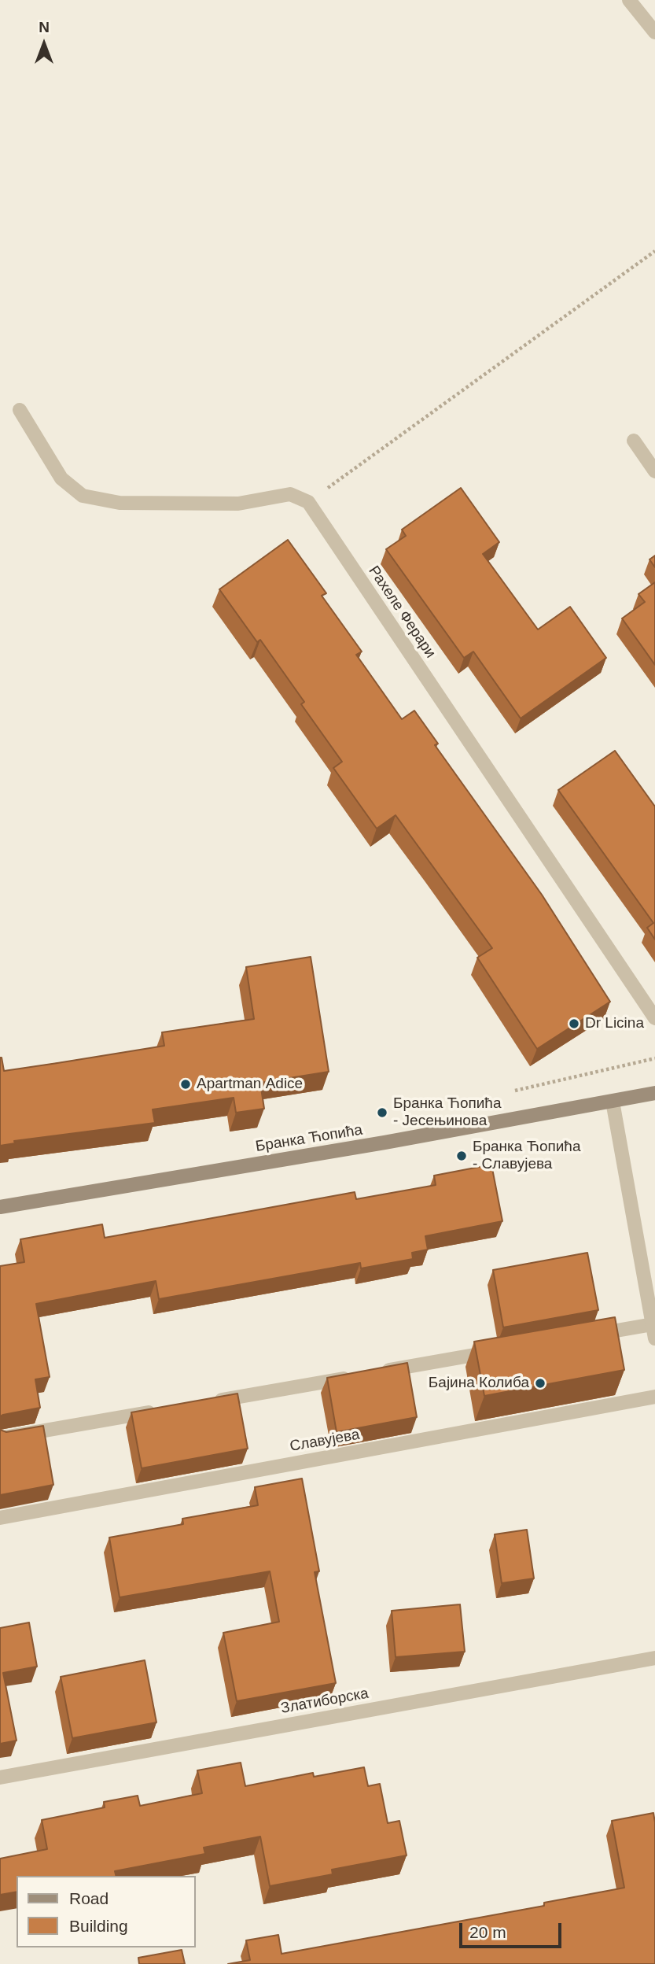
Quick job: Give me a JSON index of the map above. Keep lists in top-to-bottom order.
{
  "streets": {
    "street": [
      "Рахеле Ферари",
      "Бранка Ћопића",
      "Славујева",
      "Златиборска"
    ]
  },
  "places": [
    "Dr Licina",
    "Apartman Adice",
    "Бранка Ћопића - Јесењинова",
    "Бранка Ћопића - Славујева",
    "Бајина Колиба"
  ],
  "legend": ["Road", "Building"],
  "scale_bar": "20 m",
  "north": "top"
}
